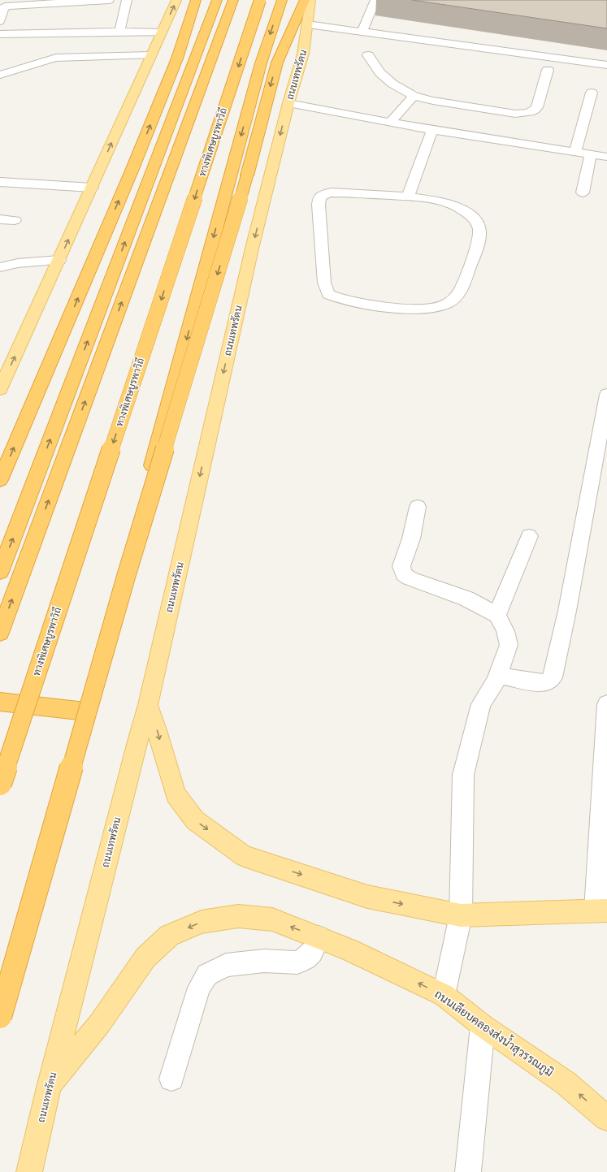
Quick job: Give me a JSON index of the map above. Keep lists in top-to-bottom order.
{
  "streets": {
    "highway": ["ทางพิเศษบูรพาวิถี"],
    "main road": ["ถนนเทพรัตน", "ถนนเลียบคลองส่งน้ำสุวรรณภูมิ"]
  },
  "crossings": [
    ["ถนนเทพรัตน", "ถนนเลียบคลองส่งน้ำสุวรรณภูมิ"]
  ],
  "one_way": ["ถนนเทพรัตน", "ถนนเลียบคลองส่งน้ำสุวรรณภูมิ"]
}
